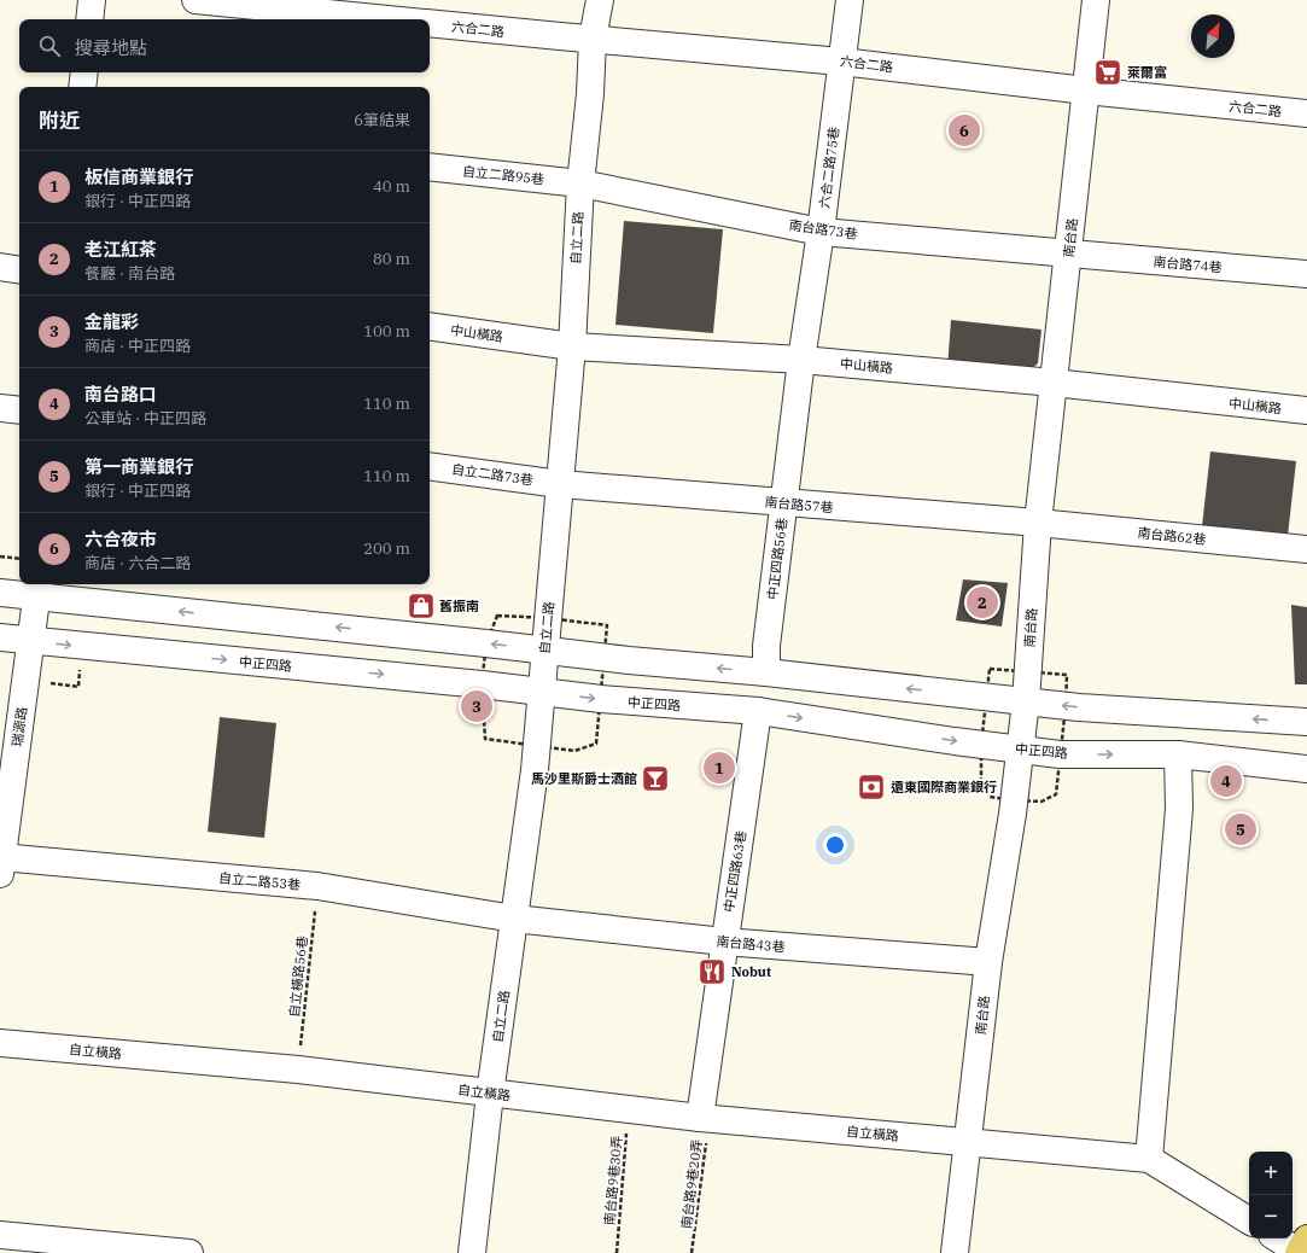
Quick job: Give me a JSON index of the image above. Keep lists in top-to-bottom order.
{
  "streets": {
    "street": [
      "六合二路",
      "六合二路75巷",
      "自立二路95巷",
      "南台路73巷",
      "自立二路",
      "南台路",
      "南台路74巷",
      "中山橫路",
      "自立二路73巷",
      "南台路57巷",
      "南台路62巷",
      "中正四路56巷",
      "中正四路",
      "瑞源路",
      "中正四路63巷",
      "自立二路53巷",
      "南台路43巷",
      "自立橫路"
    ],
    "path": ["自立橫路56巷", "南台路9巷30弄", "南台路9巷20弄"]
  },
  "crossings": [
    ["六合二路", "六合二路75巷"],
    ["六合二路", "自立二路"],
    ["六合二路", "南台路"],
    ["六合二路75巷", "南台路73巷"],
    ["六合二路75巷", "中山橫路"],
    ["六合二路75巷", "中正四路56巷"],
    ["自立二路95巷", "南台路73巷"],
    ["自立二路95巷", "自立二路"],
    ["南台路73巷", "自立二路"],
    ["南台路73巷", "南台路"],
    ["南台路73巷", "南台路74巷"],
    ["自立二路", "中山橫路"],
    ["自立二路", "自立二路73巷"],
    ["自立二路", "南台路57巷"],
    ["自立二路", "中正四路"],
    ["自立二路", "自立二路53巷"],
    ["自立二路", "南台路43巷"],
    ["自立二路", "自立橫路"],
    ["南台路", "南台路74巷"],
    ["南台路", "中山橫路"],
    ["南台路", "南台路57巷"],
    ["南台路", "南台路62巷"],
    ["南台路", "中正四路"],
    ["南台路", "南台路43巷"],
    ["南台路", "自立橫路"],
    ["中山橫路", "中正四路56巷"],
    ["自立二路73巷", "南台路57巷"],
    ["南台路57巷", "南台路62巷"],
    ["南台路57巷", "中正四路56巷"],
    ["中正四路", "瑞源路"],
    ["中正四路", "中正四路63巷"],
    ["瑞源路", "自立二路53巷"],
    ["中正四路63巷", "南台路43巷"],
    ["中正四路63巷", "自立橫路"],
    ["中正四路63巷", "南台路9巷20弄"],
    ["自立二路53巷", "南台路43巷"],
    ["自立二路53巷", "自立橫路56巷"],
    ["自立橫路56巷", "自立橫路"],
    ["自立橫路", "南台路9巷30弄"],
    ["自立橫路", "南台路9巷20弄"]
  ],
  "places": {
    "supermarket": ["萊爾富"],
    "shop": ["舊振南"],
    "bar": ["馬沙里斯爵士酒館"],
    "bank": ["遠東國際商業銀行"],
    "restaurant": ["Nobut"]
  },
  "north": "top right",
  "page": {
    "search": "搜尋地點",
    "heading": ["附近", "6筆結果"],
    "pins": [
      "6",
      "2",
      "3",
      "1",
      "4",
      "5"
    ],
    "list": [
      {
        "mark": "1",
        "name": "板信商業銀行",
        "note": "銀行 · 中正四路",
        "value": "40 m"
      },
      {
        "mark": "2",
        "name": "老江紅茶",
        "note": "餐廳 · 南台路",
        "value": "80 m"
      },
      {
        "mark": "3",
        "name": "金龍彩",
        "note": "商店 · 中正四路",
        "value": "100 m"
      },
      {
        "mark": "4",
        "name": "南台路口",
        "note": "公車站 · 中正四路",
        "value": "110 m"
      },
      {
        "mark": "5",
        "name": "第一商業銀行",
        "note": "銀行 · 中正四路",
        "value": "110 m"
      },
      {
        "mark": "6",
        "name": "六合夜市",
        "note": "商店 · 六合二路",
        "value": "200 m"
      }
    ],
    "map_buttons": ["+", "−"]
  }
}
